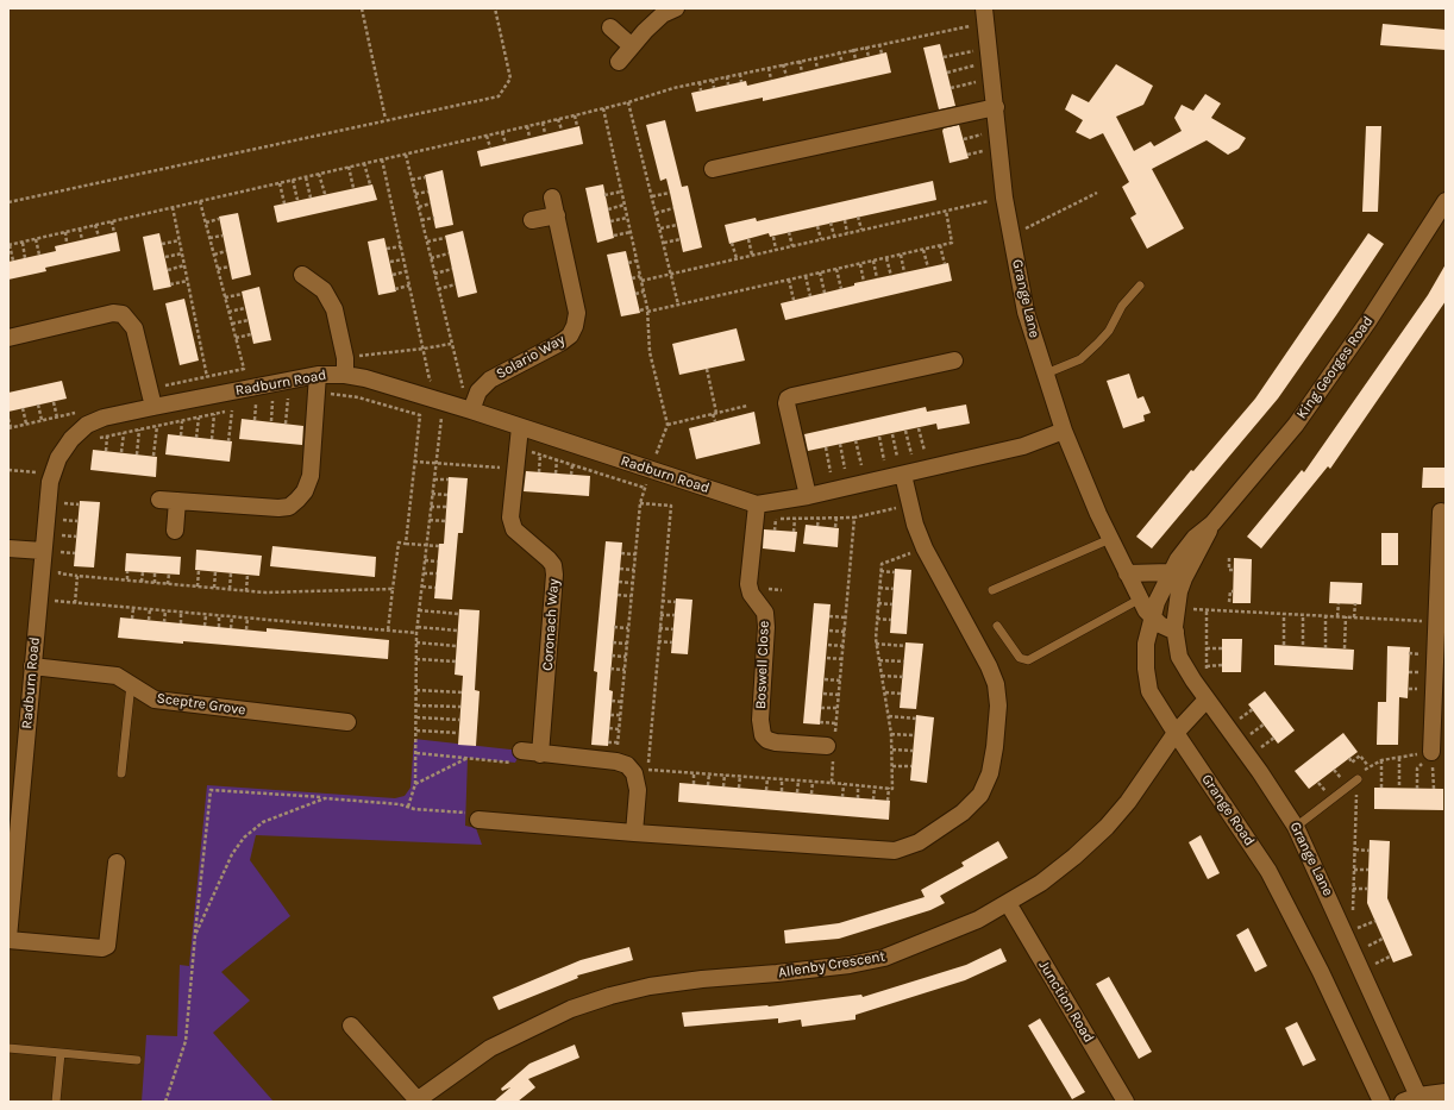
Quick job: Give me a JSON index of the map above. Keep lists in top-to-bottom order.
{
  "streets": {
    "street": [
      "Grange Lane",
      "Solario Way",
      "King Georges Road",
      "Radburn Road",
      "Coronach Way",
      "Boswell Close",
      "Sceptre Grove",
      "Grange Road",
      "Allenby Crescent",
      "Junction Road"
    ]
  },
  "crossings": [
    ["Grange Lane", "King Georges Road"],
    ["Grange Lane", "Radburn Road"],
    ["Grange Lane", "Grange Road"],
    ["Grange Lane", "Allenby Crescent"],
    ["Solario Way", "Radburn Road"],
    ["Radburn Road", "Coronach Way"],
    ["Radburn Road", "Boswell Close"],
    ["Radburn Road", "Sceptre Grove"],
    ["Grange Road", "Allenby Crescent"],
    ["Allenby Crescent", "Junction Road"]
  ]
}
